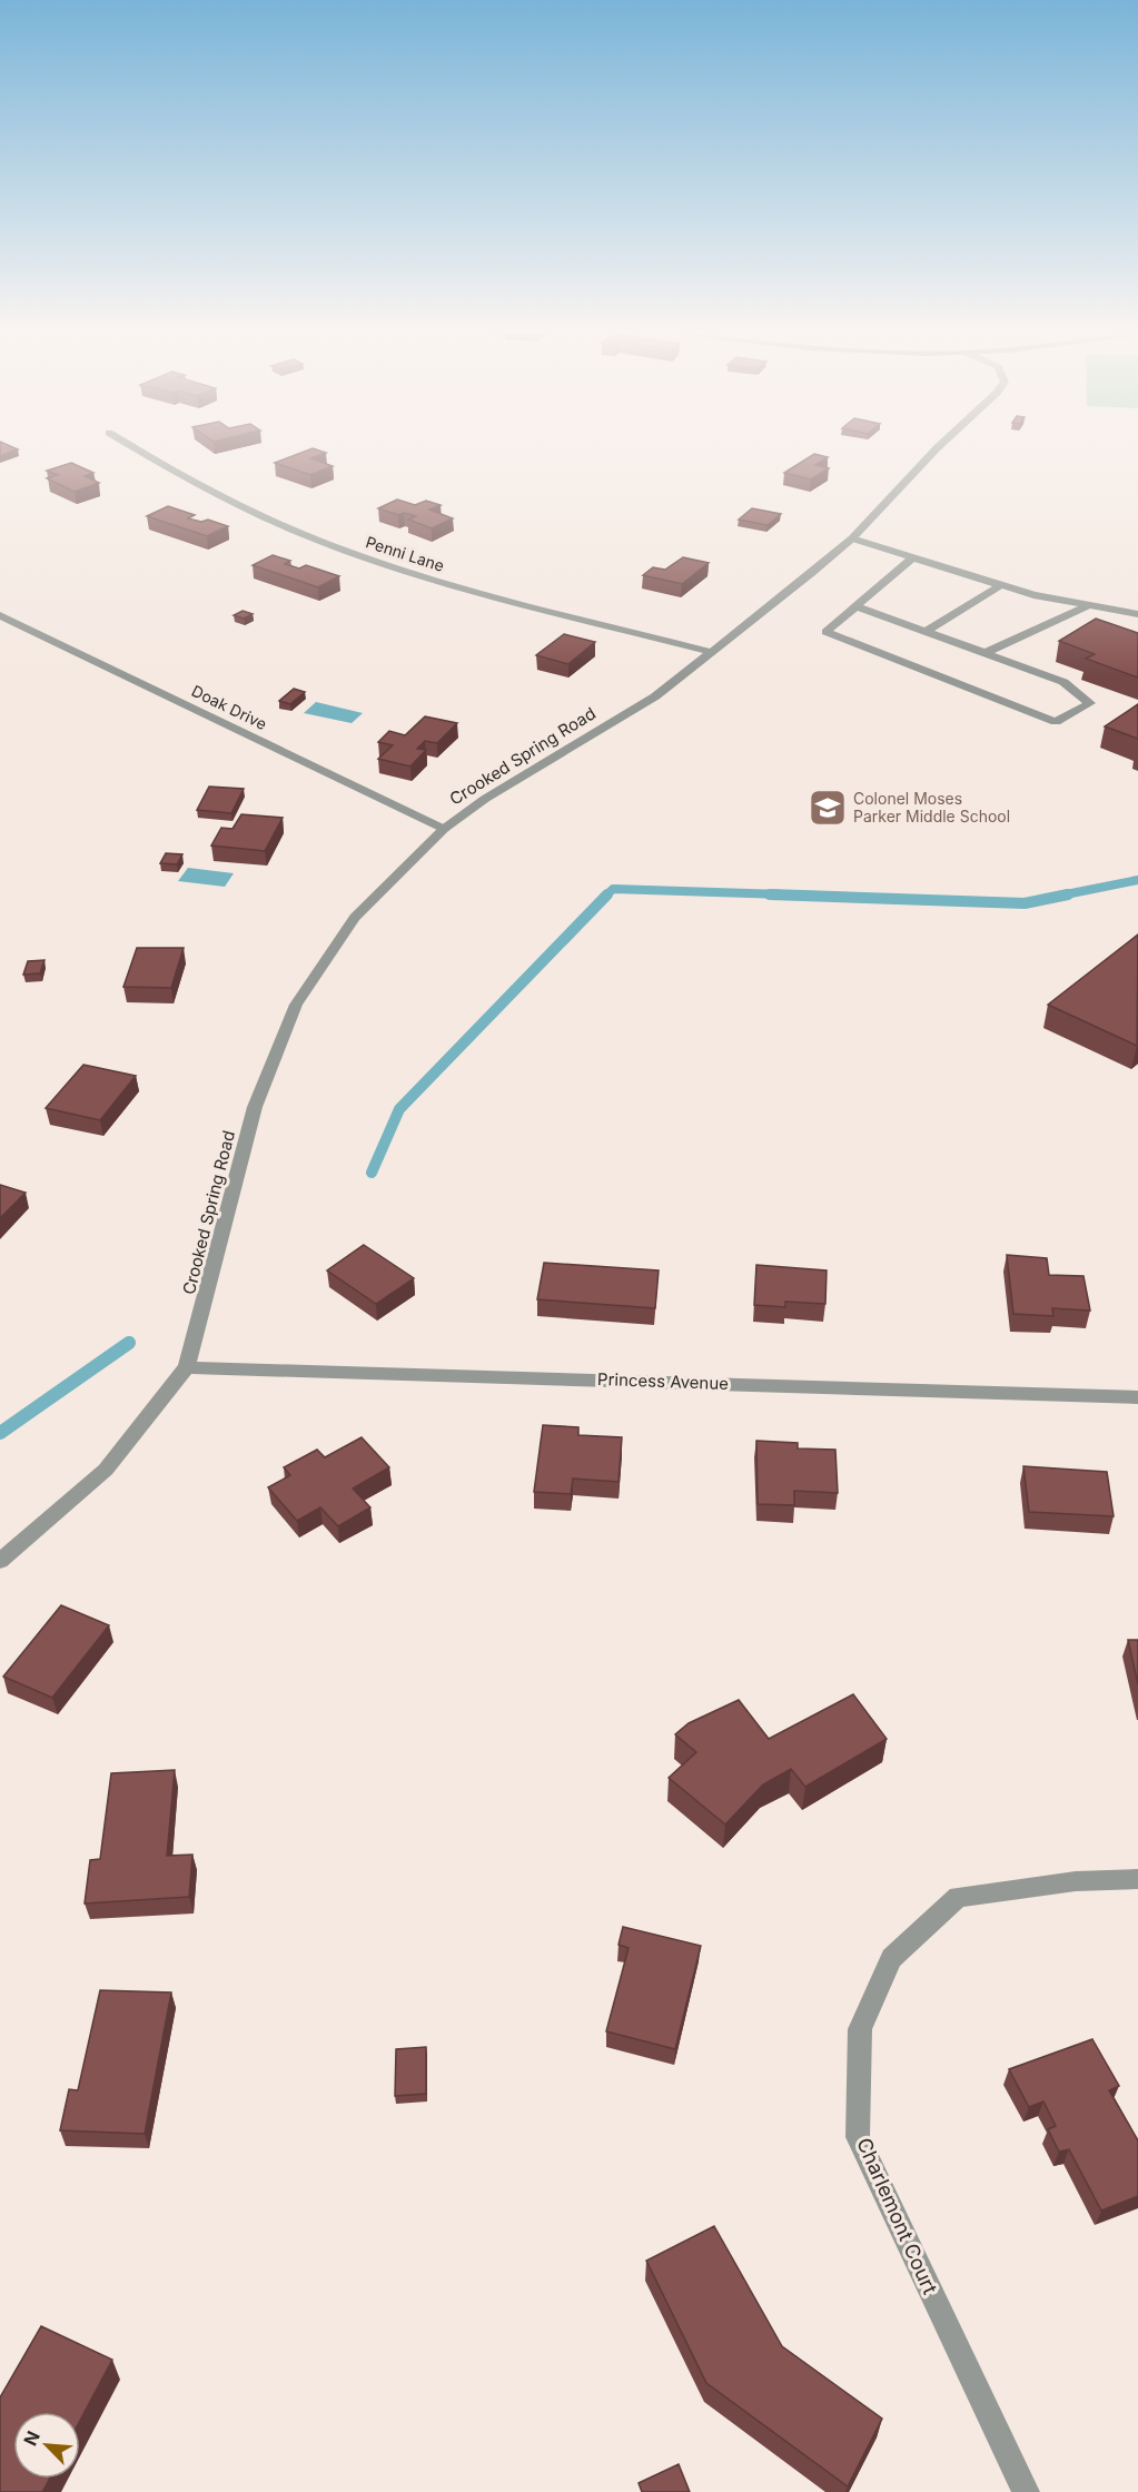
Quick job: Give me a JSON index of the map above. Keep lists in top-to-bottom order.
{
  "streets": {
    "street": [
      "Penni Lane",
      "Doak Drive",
      "Crooked Spring Road",
      "Princess Avenue",
      "Charlemont Court"
    ]
  },
  "crossings": [
    ["Penni Lane", "Crooked Spring Road"],
    ["Doak Drive", "Crooked Spring Road"],
    ["Crooked Spring Road", "Princess Avenue"]
  ],
  "places": {
    "school or university": ["Colonel Moses Parker Middle School"]
  },
  "north": "top left"
}
